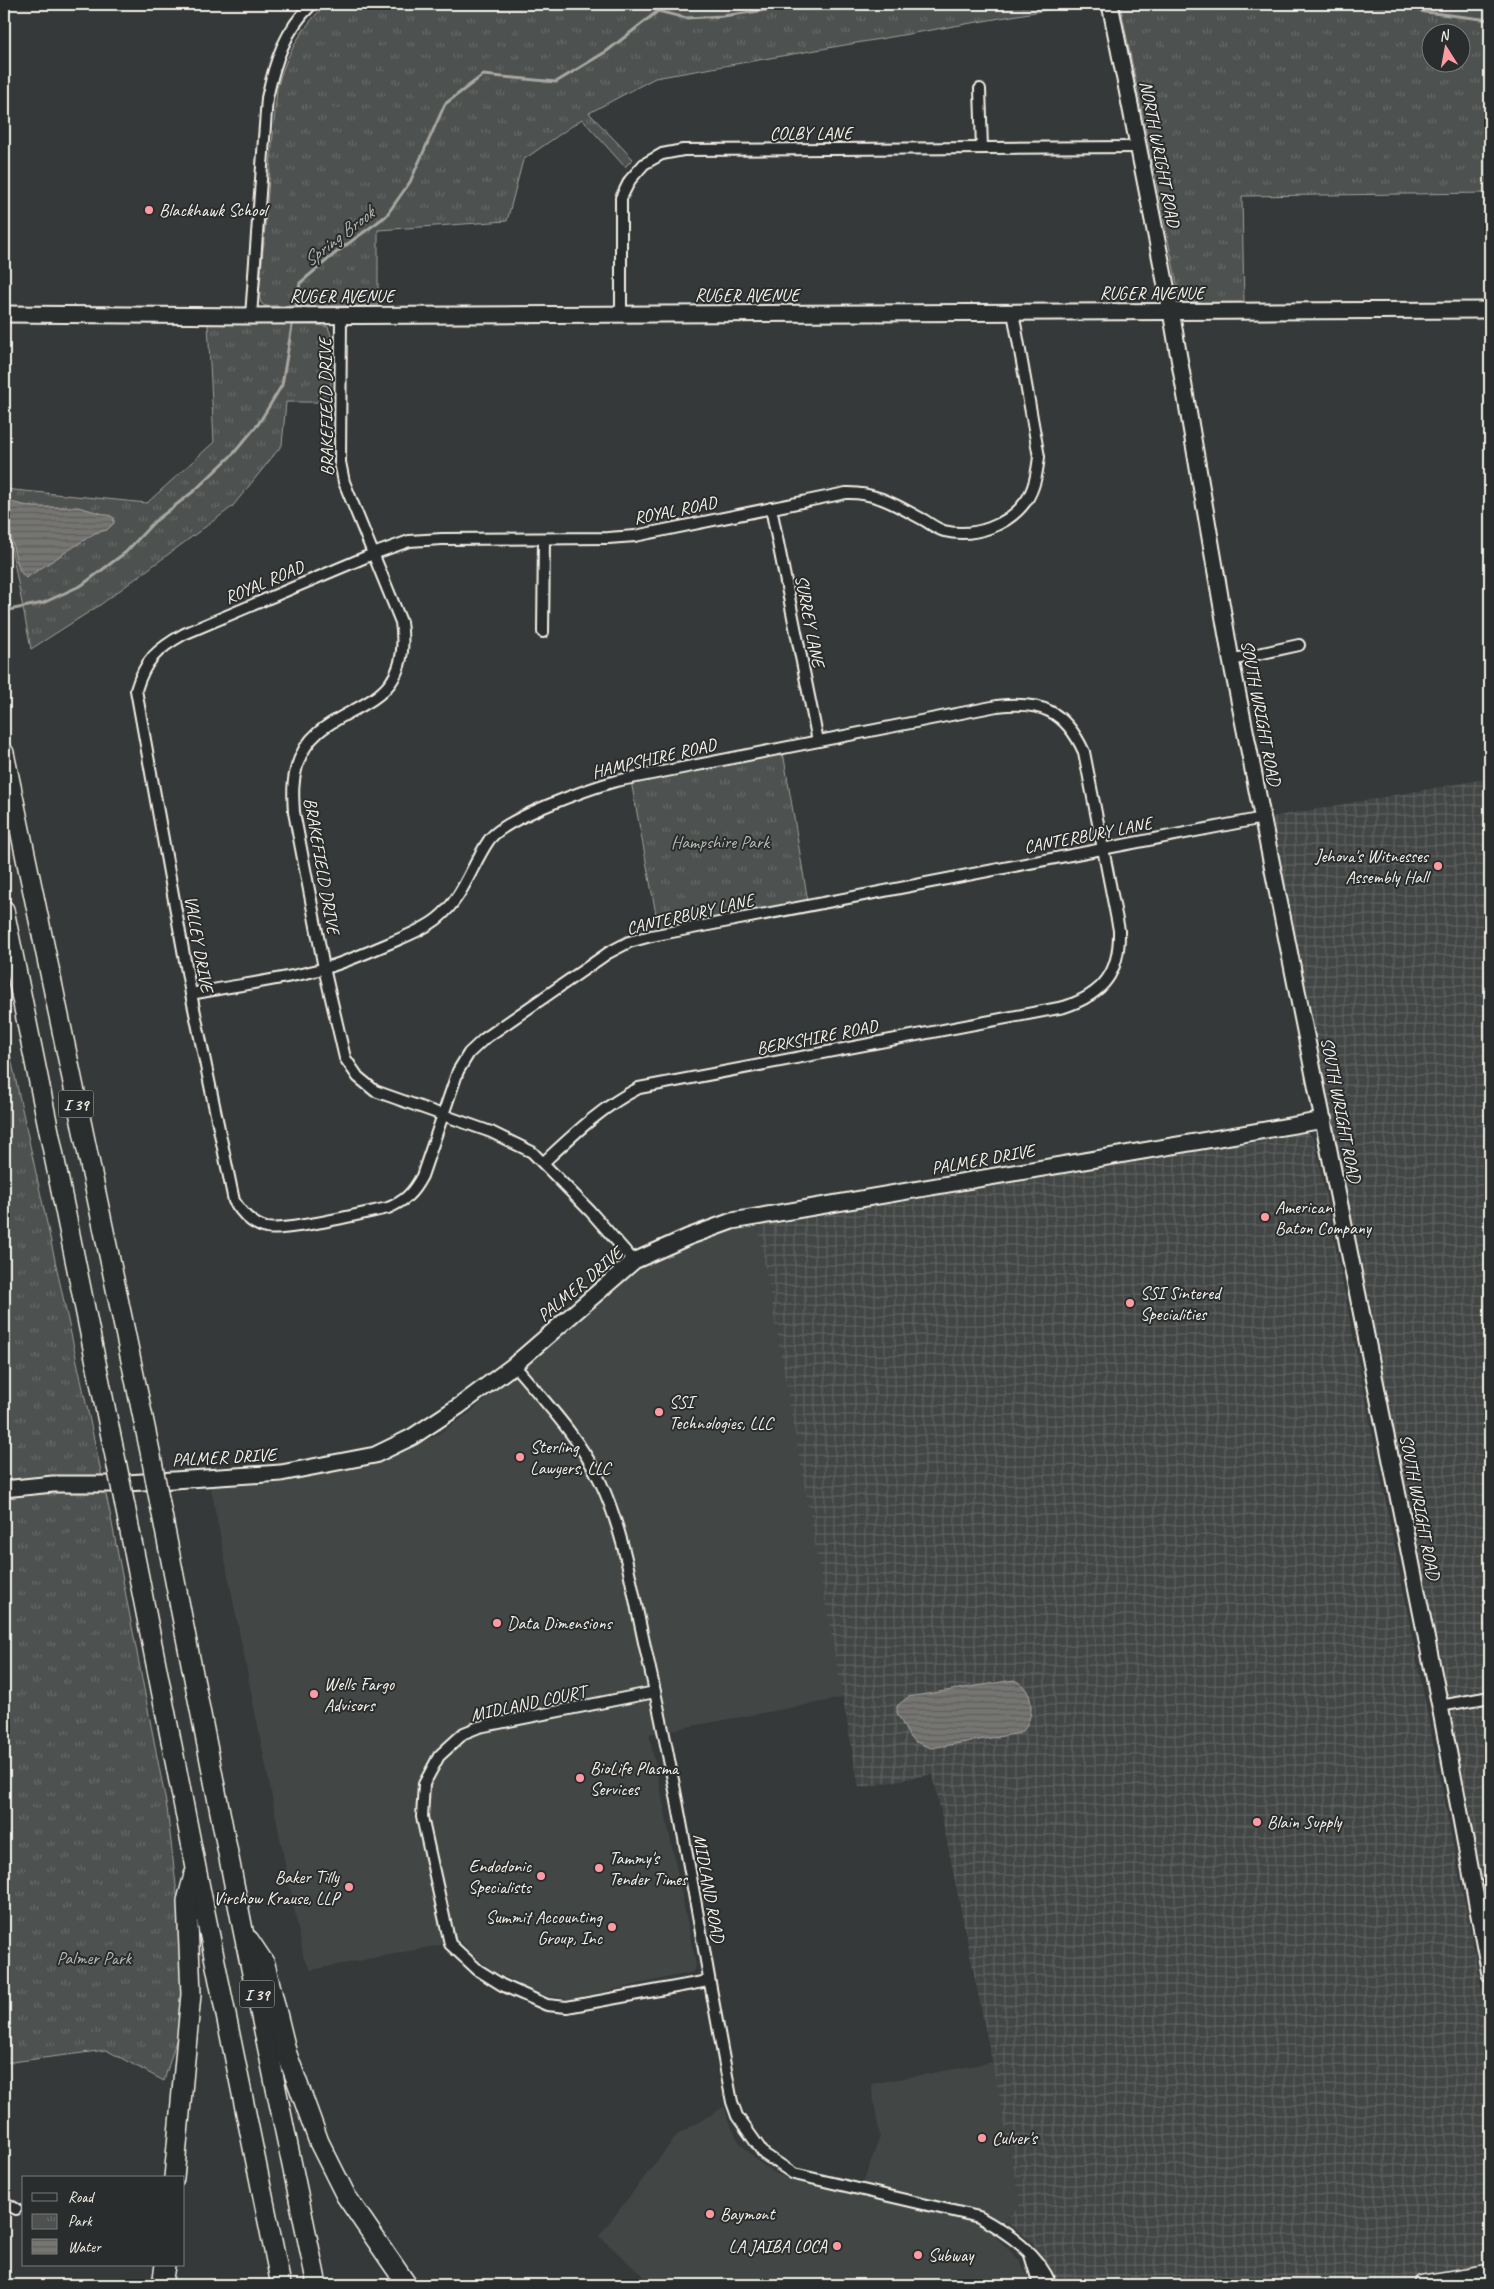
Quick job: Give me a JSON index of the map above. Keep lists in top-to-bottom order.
{
  "streets": {
    "highway": ["I 39"],
    "street": [
      "COLBY LANE",
      "NORTH WRIGHT ROAD",
      "RUGER AVENUE",
      "BRAKEFIELD DRIVE",
      "ROYAL ROAD",
      "SURREY LANE",
      "SOUTH WRIGHT ROAD",
      "HAMPSHIRE ROAD",
      "CANTERBURY LANE",
      "VALLEY DRIVE",
      "BERKSHIRE ROAD",
      "PALMER DRIVE",
      "MIDLAND COURT",
      "MIDLAND ROAD"
    ]
  },
  "crossings": [
    ["COLBY LANE", "NORTH WRIGHT ROAD"],
    ["COLBY LANE", "RUGER AVENUE"],
    ["NORTH WRIGHT ROAD", "RUGER AVENUE"],
    ["NORTH WRIGHT ROAD", "SOUTH WRIGHT ROAD"],
    ["RUGER AVENUE", "BRAKEFIELD DRIVE"],
    ["RUGER AVENUE", "ROYAL ROAD"],
    ["RUGER AVENUE", "SOUTH WRIGHT ROAD"],
    ["BRAKEFIELD DRIVE", "ROYAL ROAD"],
    ["BRAKEFIELD DRIVE", "HAMPSHIRE ROAD"],
    ["BRAKEFIELD DRIVE", "CANTERBURY LANE"],
    ["BRAKEFIELD DRIVE", "BERKSHIRE ROAD"],
    ["BRAKEFIELD DRIVE", "PALMER DRIVE"],
    ["ROYAL ROAD", "SURREY LANE"],
    ["ROYAL ROAD", "VALLEY DRIVE"],
    ["SURREY LANE", "HAMPSHIRE ROAD"],
    ["SOUTH WRIGHT ROAD", "CANTERBURY LANE"],
    ["SOUTH WRIGHT ROAD", "PALMER DRIVE"],
    ["HAMPSHIRE ROAD", "CANTERBURY LANE"],
    ["HAMPSHIRE ROAD", "VALLEY DRIVE"],
    ["HAMPSHIRE ROAD", "BERKSHIRE ROAD"],
    ["CANTERBURY LANE", "VALLEY DRIVE"],
    ["CANTERBURY LANE", "BERKSHIRE ROAD"],
    ["PALMER DRIVE", "MIDLAND ROAD"],
    ["MIDLAND COURT", "MIDLAND ROAD"]
  ],
  "water": ["Spring Brook"],
  "parks": ["Hampshire Park", "Palmer Park"],
  "places": [
    "Blackhawk School",
    "Jehova's Witnesses Assembly Hall",
    "American Baton Company",
    "SSI Sintered Specialities",
    "SSI Technologies, LLC",
    "Sterling Lawyers, LLC",
    "Data Dimensions",
    "Wells Fargo Advisors",
    "BioLife Plasma Services",
    "Blain Supply",
    "Tammy's Tender Times",
    "Endodonic Specialists",
    "Baker Tilly Virchow Krause, LLP",
    "Summit Accounting Group, Inc",
    "Culver's",
    "Baymont",
    "LA JAIBA LOCA",
    "Subway"
  ],
  "legend": ["Road", "Park", "Water"],
  "north": "top"
}
